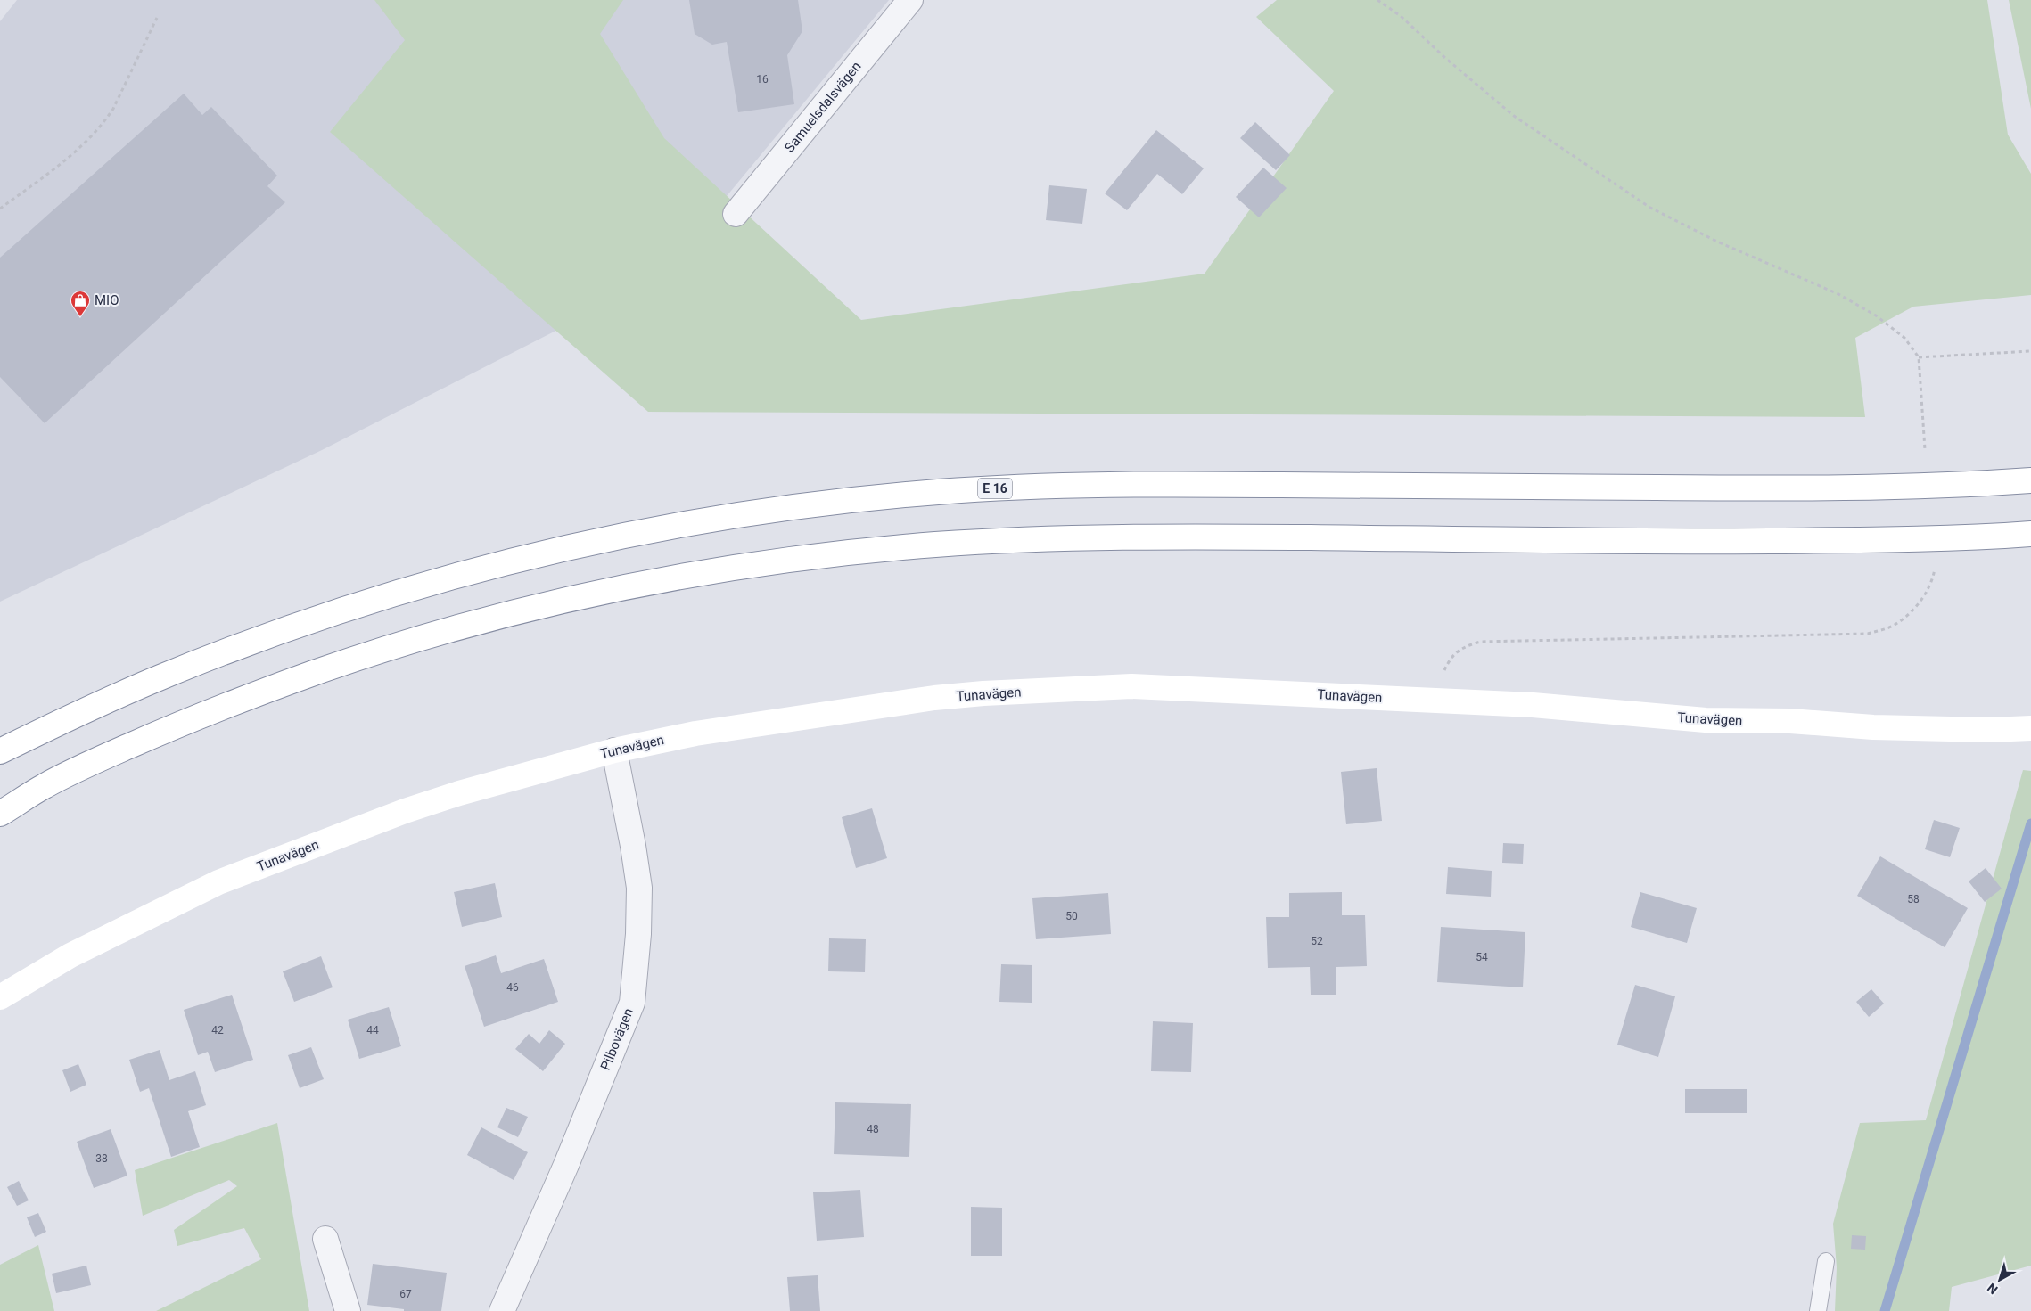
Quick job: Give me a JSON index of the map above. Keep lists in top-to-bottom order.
{
  "streets": {
    "main road": ["E 16", "Tunavägen"],
    "street": ["Samuelsdalsvägen", "Pilbovägen"]
  },
  "crossings": [
    ["Tunavägen", "Pilbovägen"]
  ],
  "places": {
    "shop": ["MIO"]
  },
  "house_numbers": [
    "16",
    "58",
    "50",
    "52",
    "54",
    "46",
    "42",
    "44",
    "48",
    "38",
    "67"
  ],
  "north": "bottom left"
}
